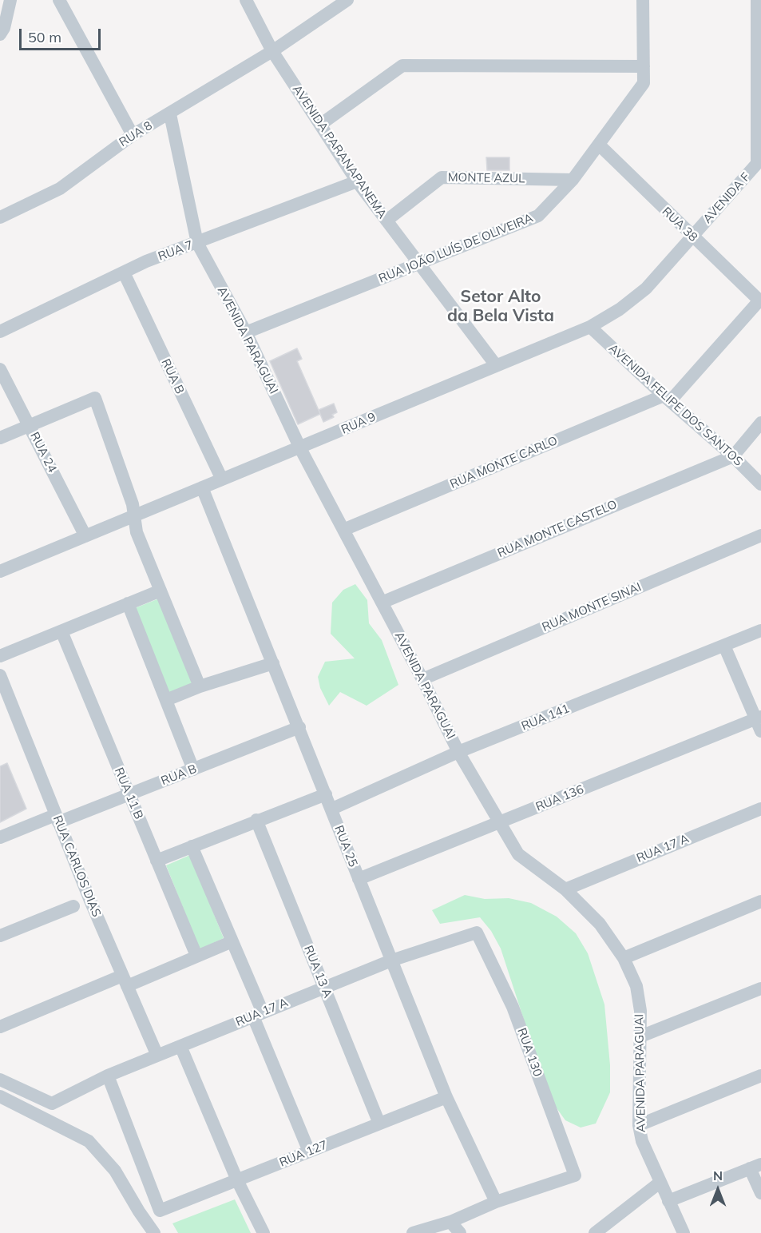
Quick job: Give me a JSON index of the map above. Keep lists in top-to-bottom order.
{
  "streets": {
    "street": [
      "RUA 8",
      "AVENIDA PARANAPANEMA",
      "MONTE AZUL",
      "AVENIDA F",
      "RUA 38",
      "RUA JOÃO LUÍS DE OLIVEIRA",
      "RUA 7",
      "AVENIDA PARAGUAI",
      "RUA B",
      "AVENIDA FELIPE DOS SANTOS",
      "RUA 9",
      "RUA 24",
      "RUA MONTE CARLO",
      "RUA MONTE CASTELO",
      "RUA MONTE SINAI",
      "RUA 141",
      "RUA 11 B",
      "RUA 136",
      "RUA 25",
      "RUA 17 A",
      "RUA CARLOS DIAS",
      "RUA 13 A",
      "RUA 130",
      "RUA 127"
    ]
  },
  "crossings": [
    ["RUA 8", "AVENIDA PARANAPANEMA"],
    ["RUA 8", "AVENIDA PARAGUAI"],
    ["AVENIDA PARANAPANEMA", "MONTE AZUL"],
    ["AVENIDA PARANAPANEMA", "RUA JOÃO LUÍS DE OLIVEIRA"],
    ["AVENIDA PARANAPANEMA", "RUA 7"],
    ["AVENIDA PARANAPANEMA", "RUA 9"],
    ["MONTE AZUL", "RUA JOÃO LUÍS DE OLIVEIRA"],
    ["AVENIDA F", "RUA 38"],
    ["AVENIDA F", "RUA 9"],
    ["RUA 38", "RUA JOÃO LUÍS DE OLIVEIRA"],
    ["RUA 38", "RUA 9"],
    ["RUA 38", "RUA MONTE CARLO"],
    ["RUA JOÃO LUÍS DE OLIVEIRA", "AVENIDA PARAGUAI"],
    ["RUA 7", "AVENIDA PARAGUAI"],
    ["RUA 7", "RUA B"],
    ["AVENIDA PARAGUAI", "RUA 9"],
    ["AVENIDA PARAGUAI", "RUA MONTE CARLO"],
    ["AVENIDA PARAGUAI", "RUA MONTE CASTELO"],
    ["AVENIDA PARAGUAI", "RUA MONTE SINAI"],
    ["AVENIDA PARAGUAI", "RUA 141"],
    ["AVENIDA PARAGUAI", "RUA 136"],
    ["AVENIDA PARAGUAI", "RUA 17 A"],
    ["RUA B", "RUA 9"],
    ["RUA B", "RUA 11 B"],
    ["RUA B", "RUA 25"],
    ["RUA B", "RUA CARLOS DIAS"],
    ["AVENIDA FELIPE DOS SANTOS", "RUA 9"],
    ["AVENIDA FELIPE DOS SANTOS", "RUA MONTE CARLO"],
    ["AVENIDA FELIPE DOS SANTOS", "RUA MONTE CASTELO"],
    ["RUA 9", "RUA 24"],
    ["RUA 9", "RUA 25"],
    ["RUA 141", "RUA 25"],
    ["RUA 136", "RUA 25"],
    ["RUA 25", "RUA 17 A"],
    ["RUA 25", "RUA 130"],
    ["RUA 25", "RUA 127"],
    ["RUA 17 A", "RUA CARLOS DIAS"],
    ["RUA 17 A", "RUA 13 A"],
    ["RUA 17 A", "RUA 130"],
    ["RUA 17 A", "RUA 127"],
    ["RUA 13 A", "RUA 127"]
  ],
  "districts": ["Setor Alto da Bela Vista"],
  "scale_bar": "50 m",
  "north": "top"
}
